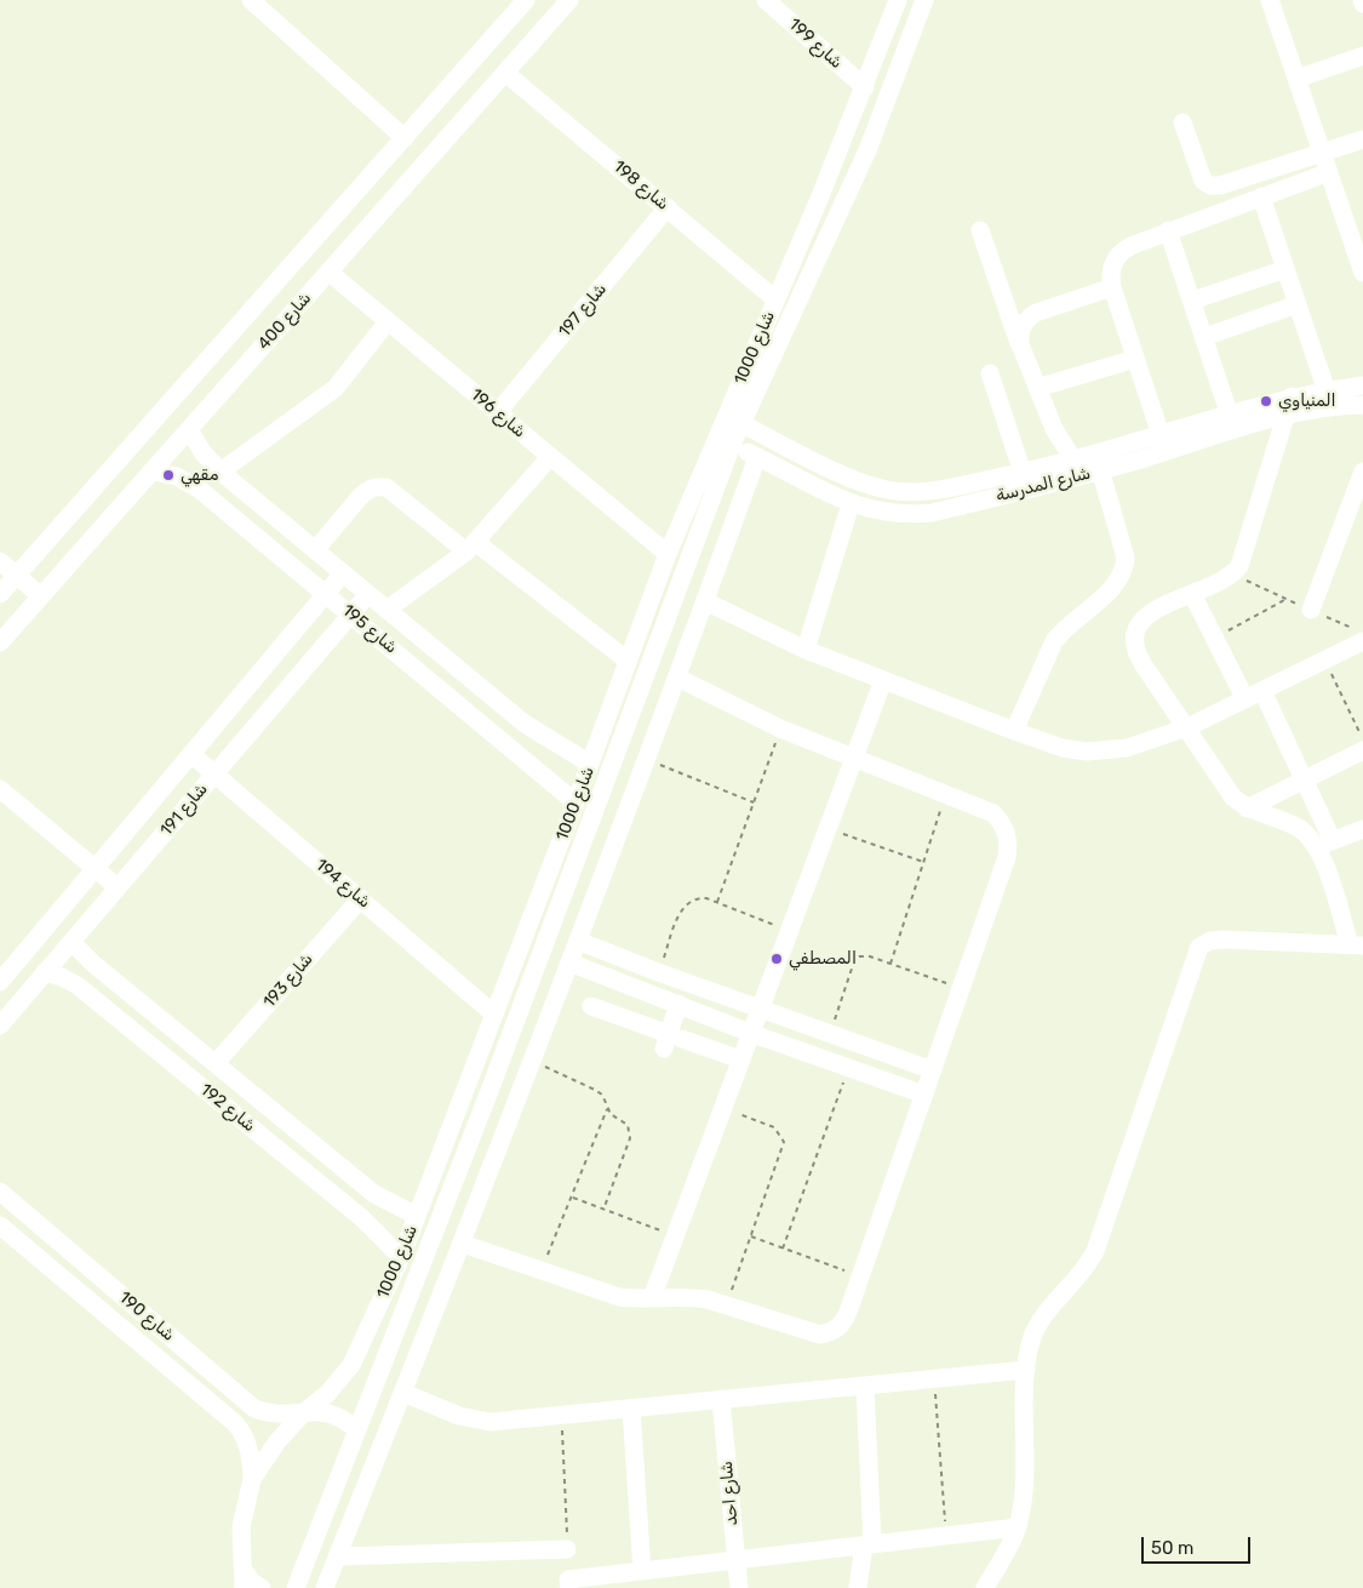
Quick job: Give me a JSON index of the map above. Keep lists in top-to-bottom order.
{
  "streets": {
    "street": [
      "شارع 199",
      "شارع 198",
      "شارع 197",
      "شارع 400",
      "شارع 1000",
      "شارع 196",
      "شارع المدرسة",
      "شارع 195",
      "شارع 191",
      "شارع 194",
      "شارع 193",
      "شارع 192",
      "شارع 190",
      "شارع احد"
    ]
  },
  "crossings": [
    ["شارع 199", "شارع 1000"],
    ["شارع 198", "شارع 197"],
    ["شارع 198", "شارع 400"],
    ["شارع 198", "شارع 1000"],
    ["شارع 197", "شارع 196"],
    ["شارع 400", "شارع 196"],
    ["شارع 400", "شارع 195"],
    ["شارع 1000", "شارع 196"],
    ["شارع 1000", "شارع المدرسة"],
    ["شارع 1000", "شارع 195"],
    ["شارع 1000", "شارع 194"],
    ["شارع 1000", "شارع 192"],
    ["شارع 1000", "شارع 190"],
    ["شارع 195", "شارع 191"],
    ["شارع 191", "شارع 194"],
    ["شارع 191", "شارع 192"],
    ["شارع 194", "شارع 193"],
    ["شارع 193", "شارع 192"]
  ],
  "places": ["المنياوي", "مقهي", "المصطفي"],
  "scale_bar": "50 m"
}
